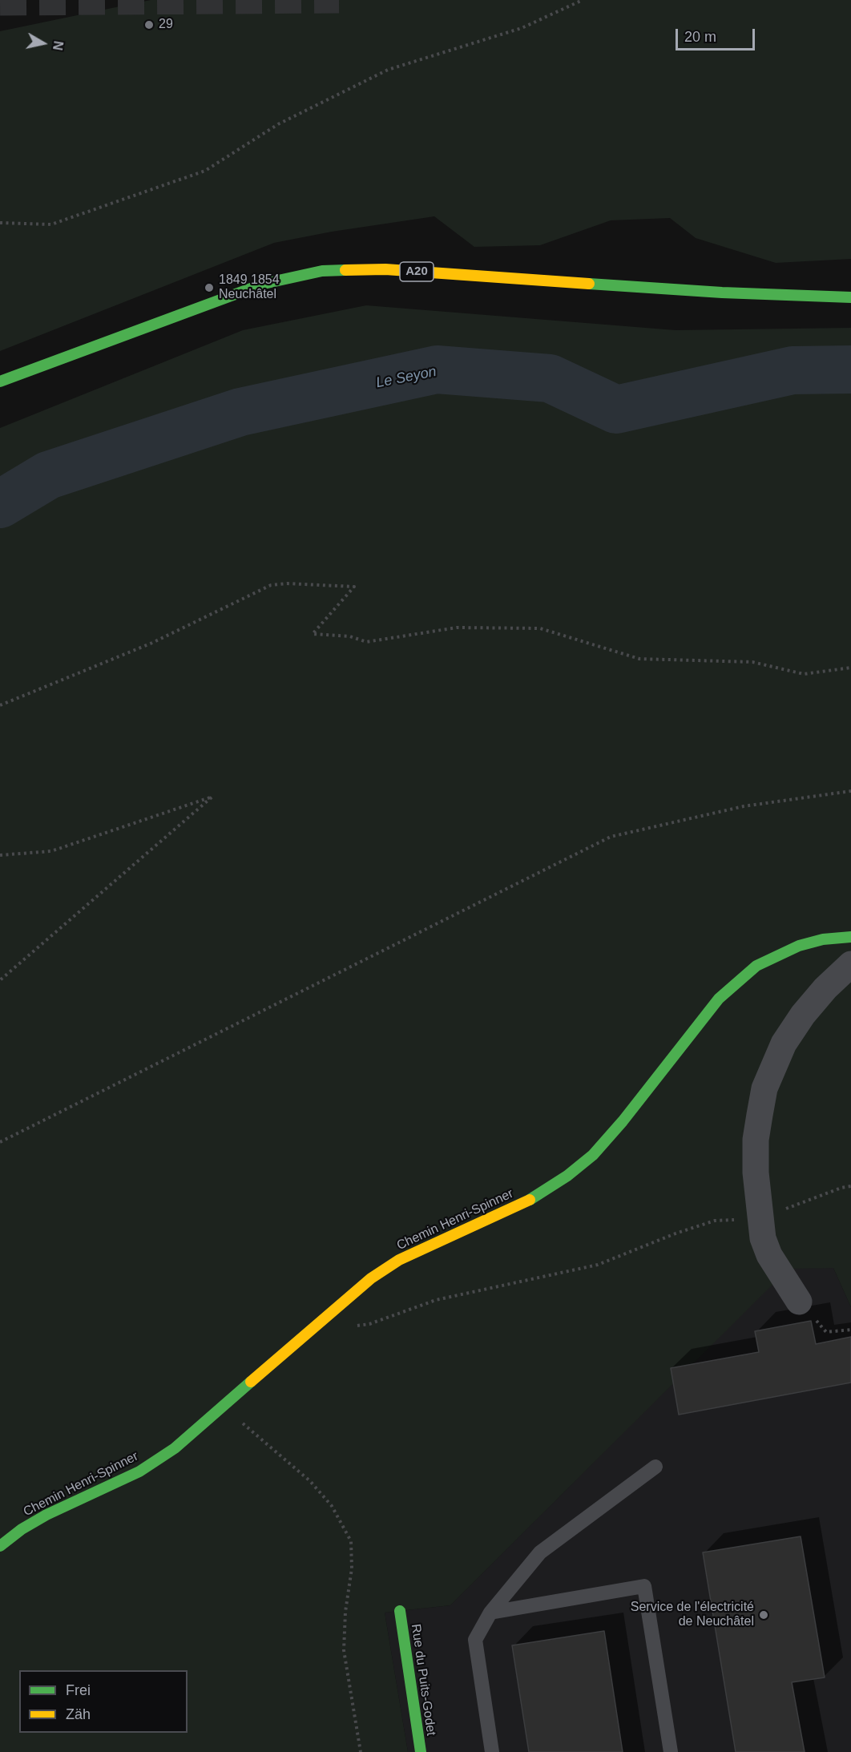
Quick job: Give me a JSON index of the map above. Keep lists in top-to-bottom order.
{
  "streets": {
    "main road": ["A20", "Chemin Henri-Spinner", "Rue du Puits-Godet"]
  },
  "water": ["Le Seyon"],
  "places": ["29", "1849 1854 Neuchâtel", "Service de l'électricité de Neuchâtel"],
  "legend": ["Frei", "Zäh"],
  "scale_bar": "20 m",
  "north": "right"
}
